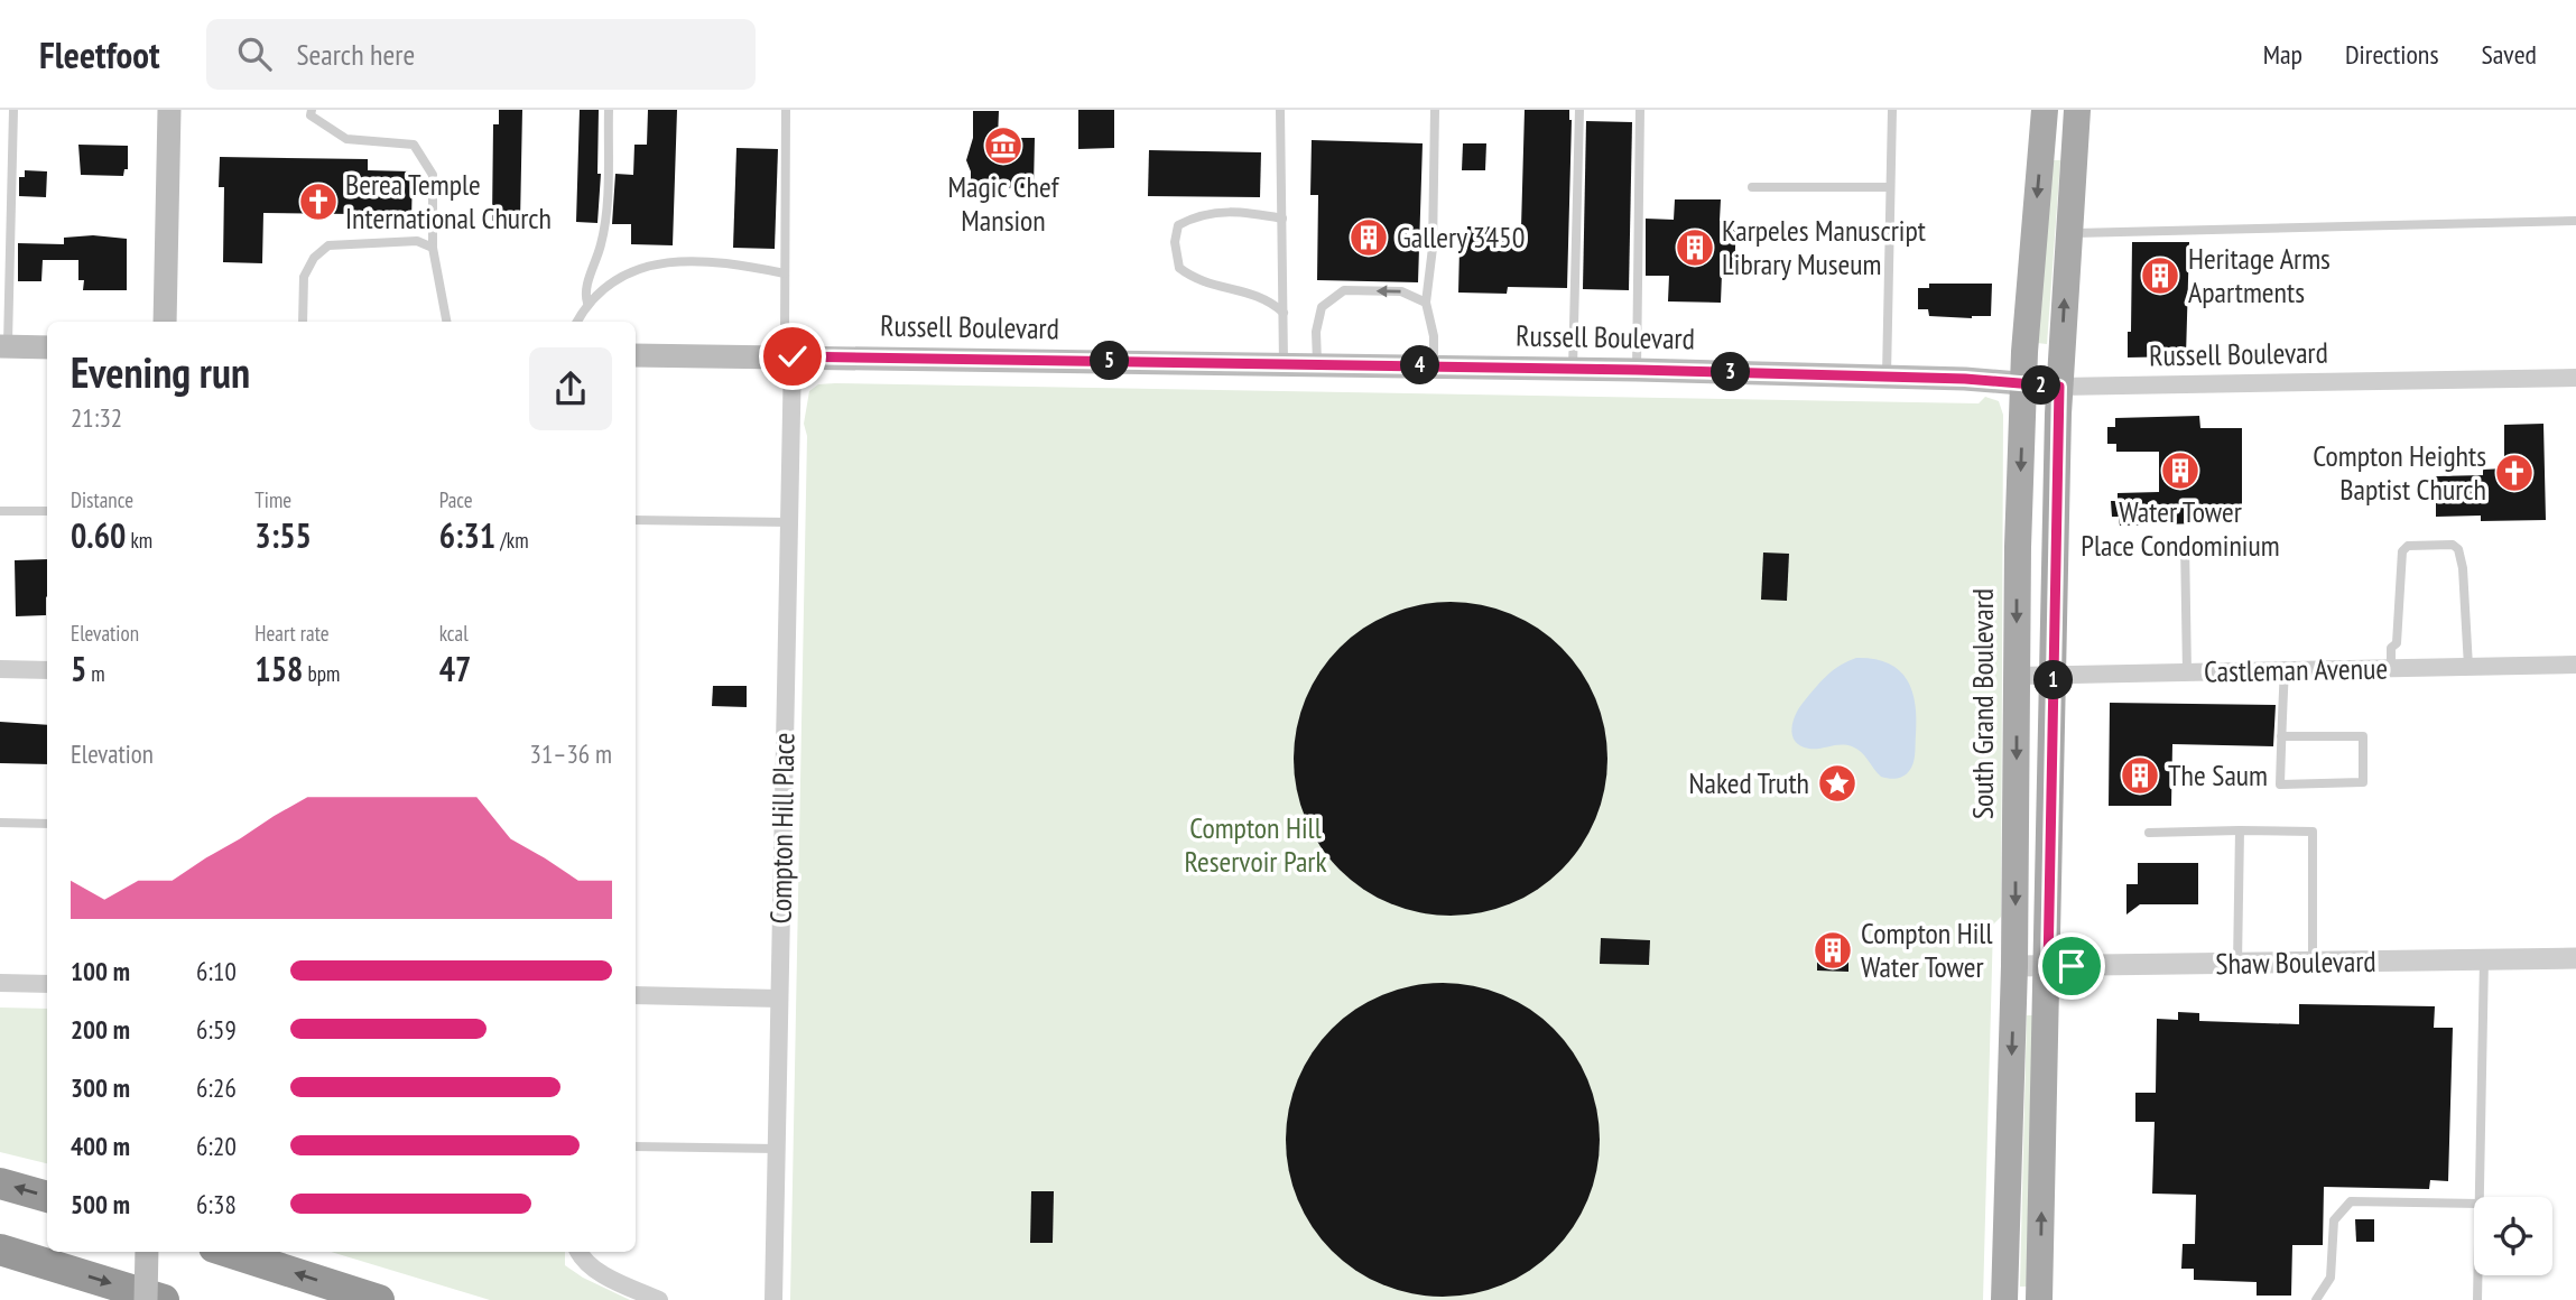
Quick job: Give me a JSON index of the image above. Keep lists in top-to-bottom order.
{
  "streets": {
    "main road": ["Russell Boulevard", "South Grand Boulevard"],
    "street": ["Castleman Avenue", "Compton Hill Place", "Shaw Boulevard"]
  },
  "crossings": [
    ["Russell Boulevard", "South Grand Boulevard"],
    ["Russell Boulevard", "Compton Hill Place"],
    ["Castleman Avenue", "South Grand Boulevard"],
    ["South Grand Boulevard", "Shaw Boulevard"]
  ],
  "parks": ["Compton Hill Reservoir Park"],
  "places": {
    "museum": ["Magic Chef Mansion"],
    "church": ["Berea Temple International Church", "Compton Heights Baptist Church"],
    "building": [
      "Gallery 3450",
      "Karpeles Manuscript Library Museum",
      "Heritage Arms Apartments",
      "Water Tower Place Condominium",
      "The Saum",
      "Compton Hill Water Tower"
    ],
    "place": ["Naked Truth"]
  },
  "page": {
    "header": "Fleetfoot",
    "search": "Search here",
    "nav": ["Map", "Directions", "Saved"],
    "heading": ["Evening run", "21:32"],
    "pins": [
      "5",
      "4",
      "3",
      "2",
      "1"
    ],
    "stats": [
      ["Distance", "0.60 km"],
      ["Time", "3:55"],
      ["Pace", "6:31 /km"],
      ["Elevation", "5 m"],
      ["Heart rate", "158 bpm"],
      ["kcal", "47"]
    ],
    "chart": ["Elevation", "31–36 m"],
    "list": [
      {
        "name": "100 m",
        "note": "6:10"
      },
      {
        "name": "200 m",
        "note": "6:59"
      },
      {
        "name": "300 m",
        "note": "6:26"
      },
      {
        "name": "400 m",
        "note": "6:20"
      },
      {
        "name": "500 m",
        "note": "6:38"
      }
    ]
  }
}
